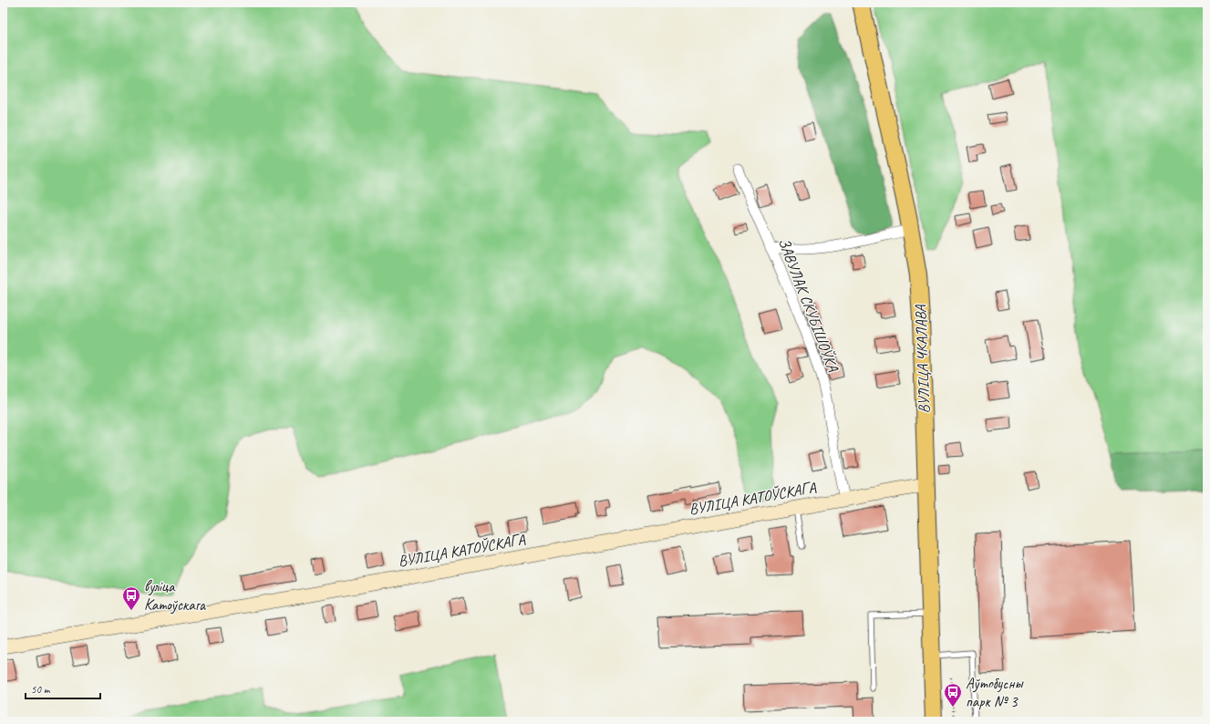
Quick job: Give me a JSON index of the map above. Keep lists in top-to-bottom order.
{
  "streets": {
    "highway": ["ВУЛІЦА ЧКАЛАВА"],
    "main road": ["ВУЛІЦА КАТОЎСКАГА"],
    "street": ["ЗАВУЛАК СКУБІШОЎКА"]
  },
  "crossings": [
    ["ЗАВУЛАК СКУБІШОЎКА", "ВУЛІЦА КАТОЎСКАГА"],
    ["ВУЛІЦА ЧКАЛАВА", "ВУЛІЦА КАТОЎСКАГА"]
  ],
  "places": {
    "bus stop": ["вуліца Катоўскага", "Аўтобусны парк № 3"]
  },
  "scale_bar": "50 m"
}
